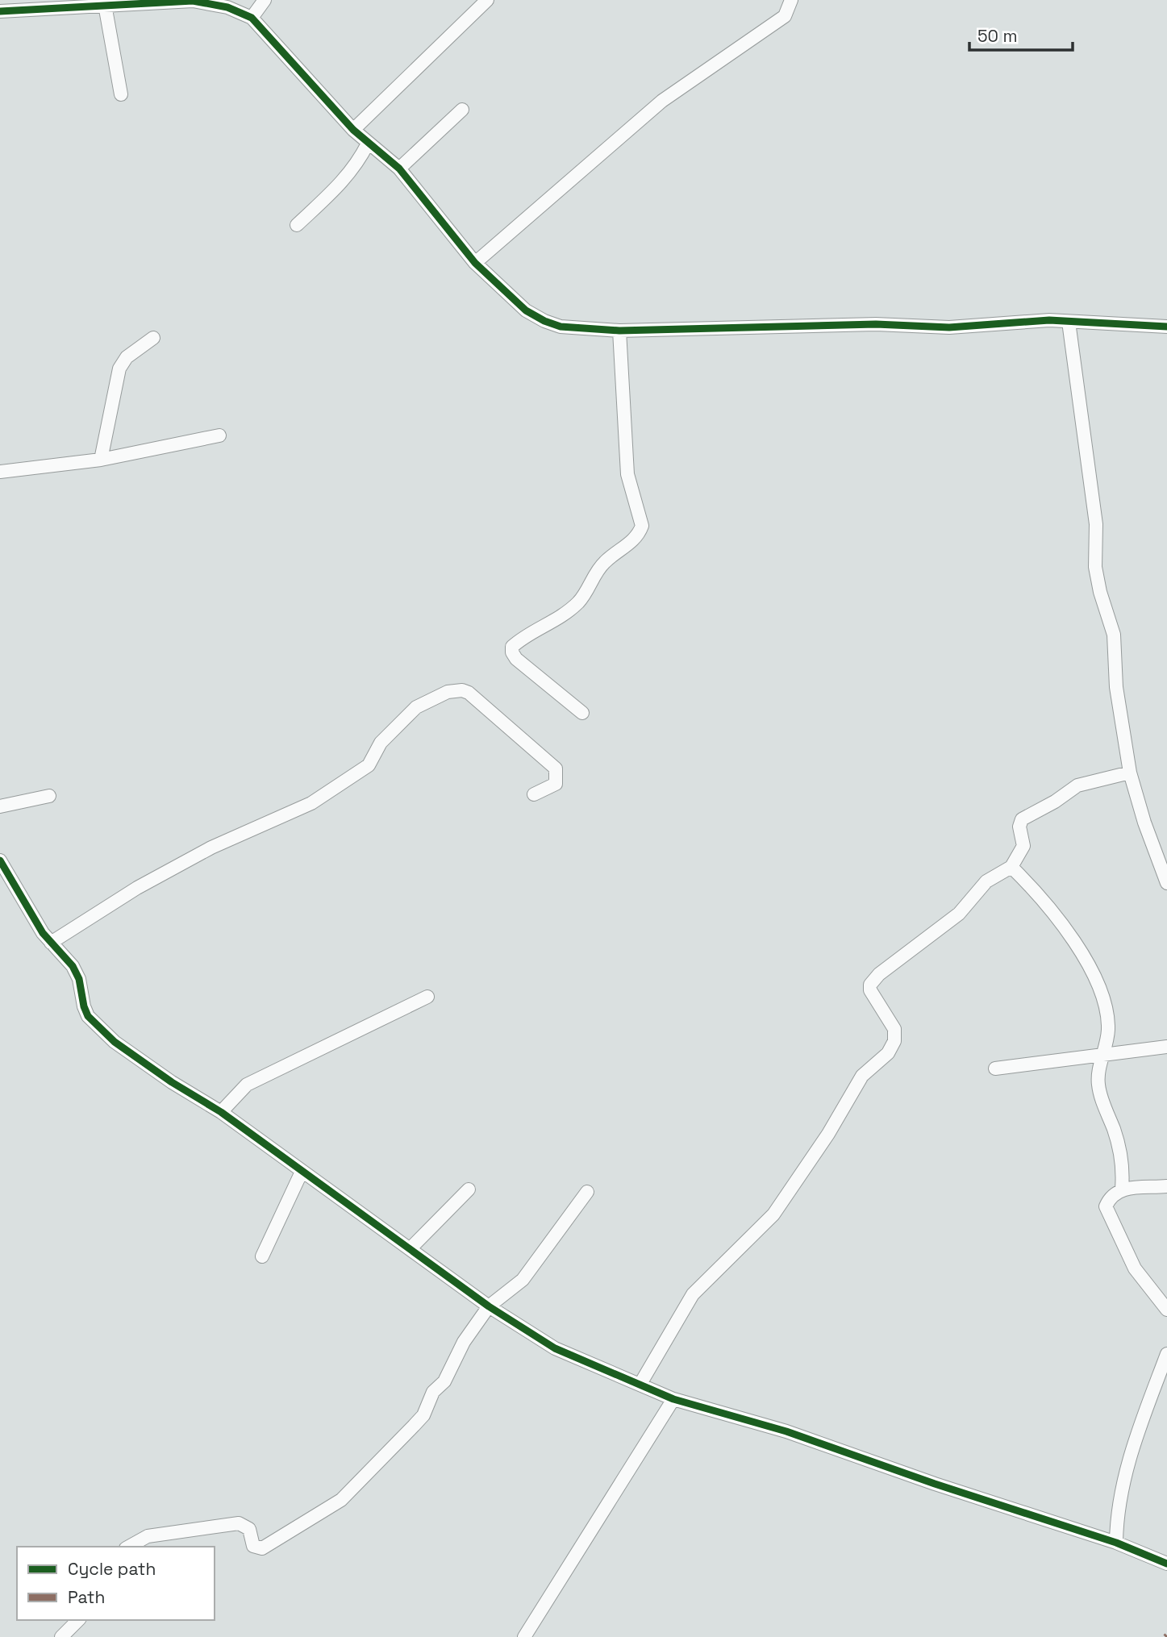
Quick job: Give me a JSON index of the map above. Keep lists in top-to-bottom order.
{
  "legend": ["Cycle path", "Path"],
  "scale_bar": "50 m"
}
